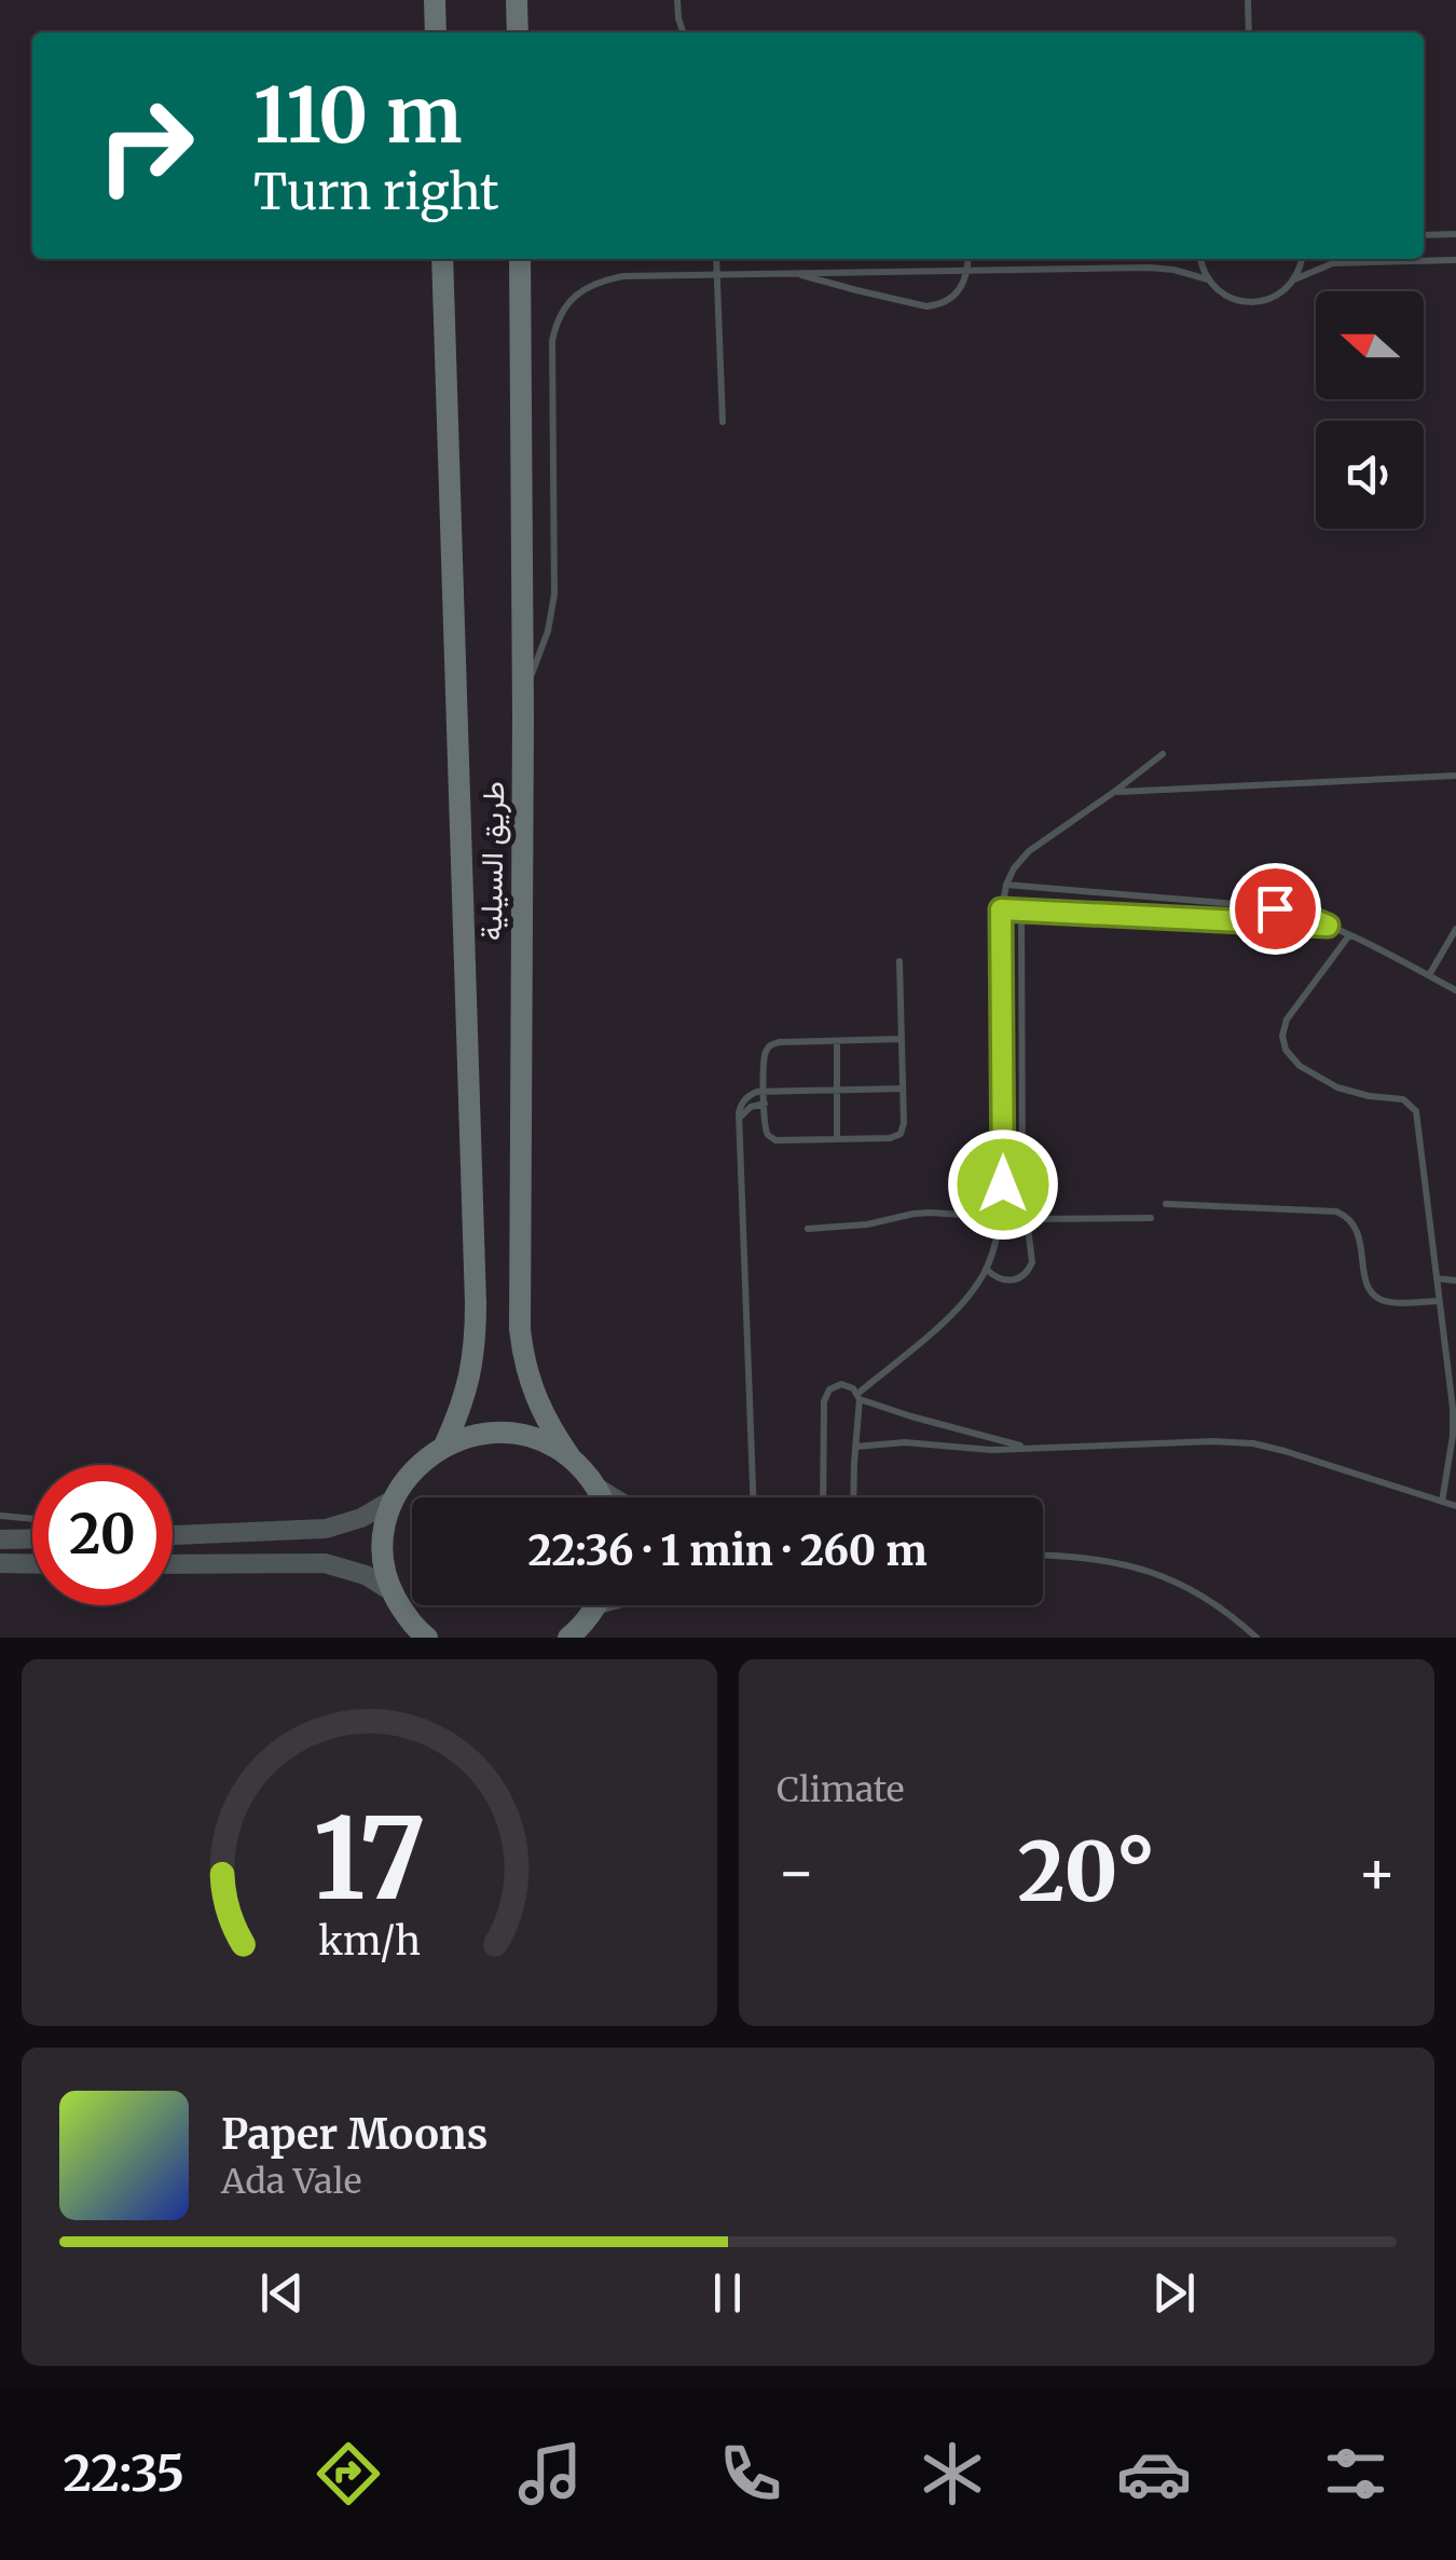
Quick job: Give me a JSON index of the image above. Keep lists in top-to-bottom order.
{
  "streets": {
    "main road": ["طريق السيلية"]
  },
  "north": "left",
  "page": {
    "turn": ["110 m", "Turn right"],
    "limit": "20",
    "trip": "22:36 · 1 min · 260 m",
    "tile": "Climate",
    "heat": ["−", "20°", "+"],
    "song": ["Paper Moons", "Ada Vale"],
    "tabs": "22:35",
    "gauge": ["17", "km/h"]
  }
}
